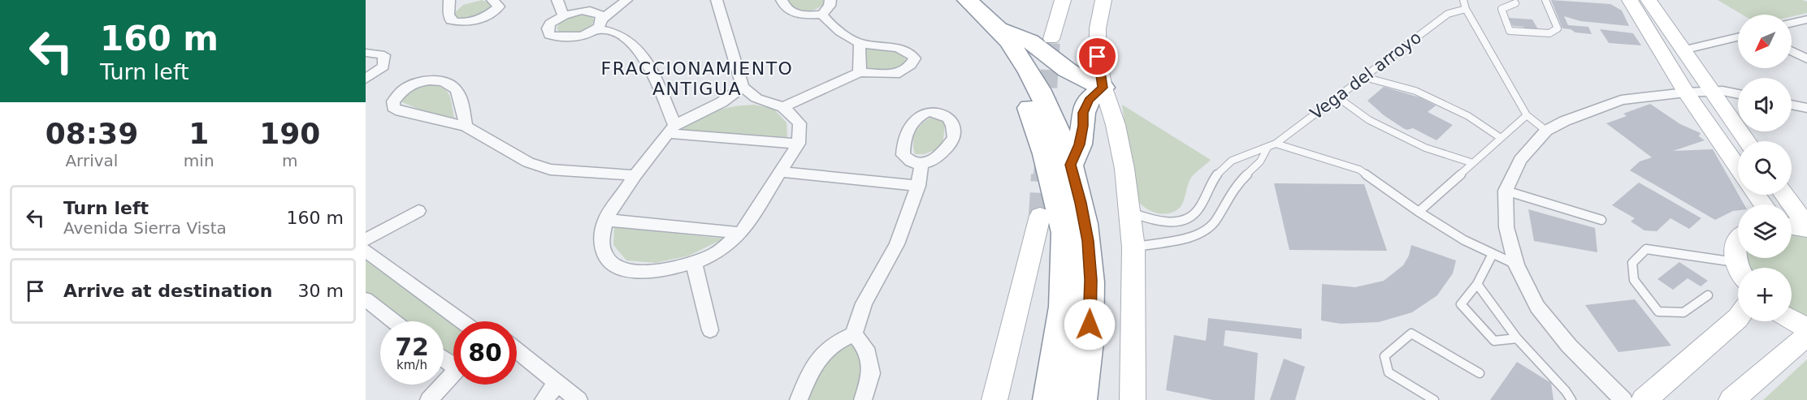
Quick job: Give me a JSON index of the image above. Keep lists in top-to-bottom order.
{
  "streets": {
    "lane": ["Vega del arroyo"]
  },
  "districts": ["FRACCIONAMIENTO ANTIGUA"],
  "north": "bottom left",
  "page": {
    "turn": ["160 m", "Turn left"],
    "map_buttons": "+",
    "eta": [
      "08:39",
      "Arrival",
      "1",
      "min",
      "190",
      "m"
    ],
    "list": [
      {
        "name": "Turn left",
        "note": "Avenida Sierra Vista",
        "value": "160 m"
      },
      {
        "name": "Arrive at destination",
        "value": "30 m"
      }
    ],
    "speed": "72 km/h",
    "limit": "80"
  }
}
